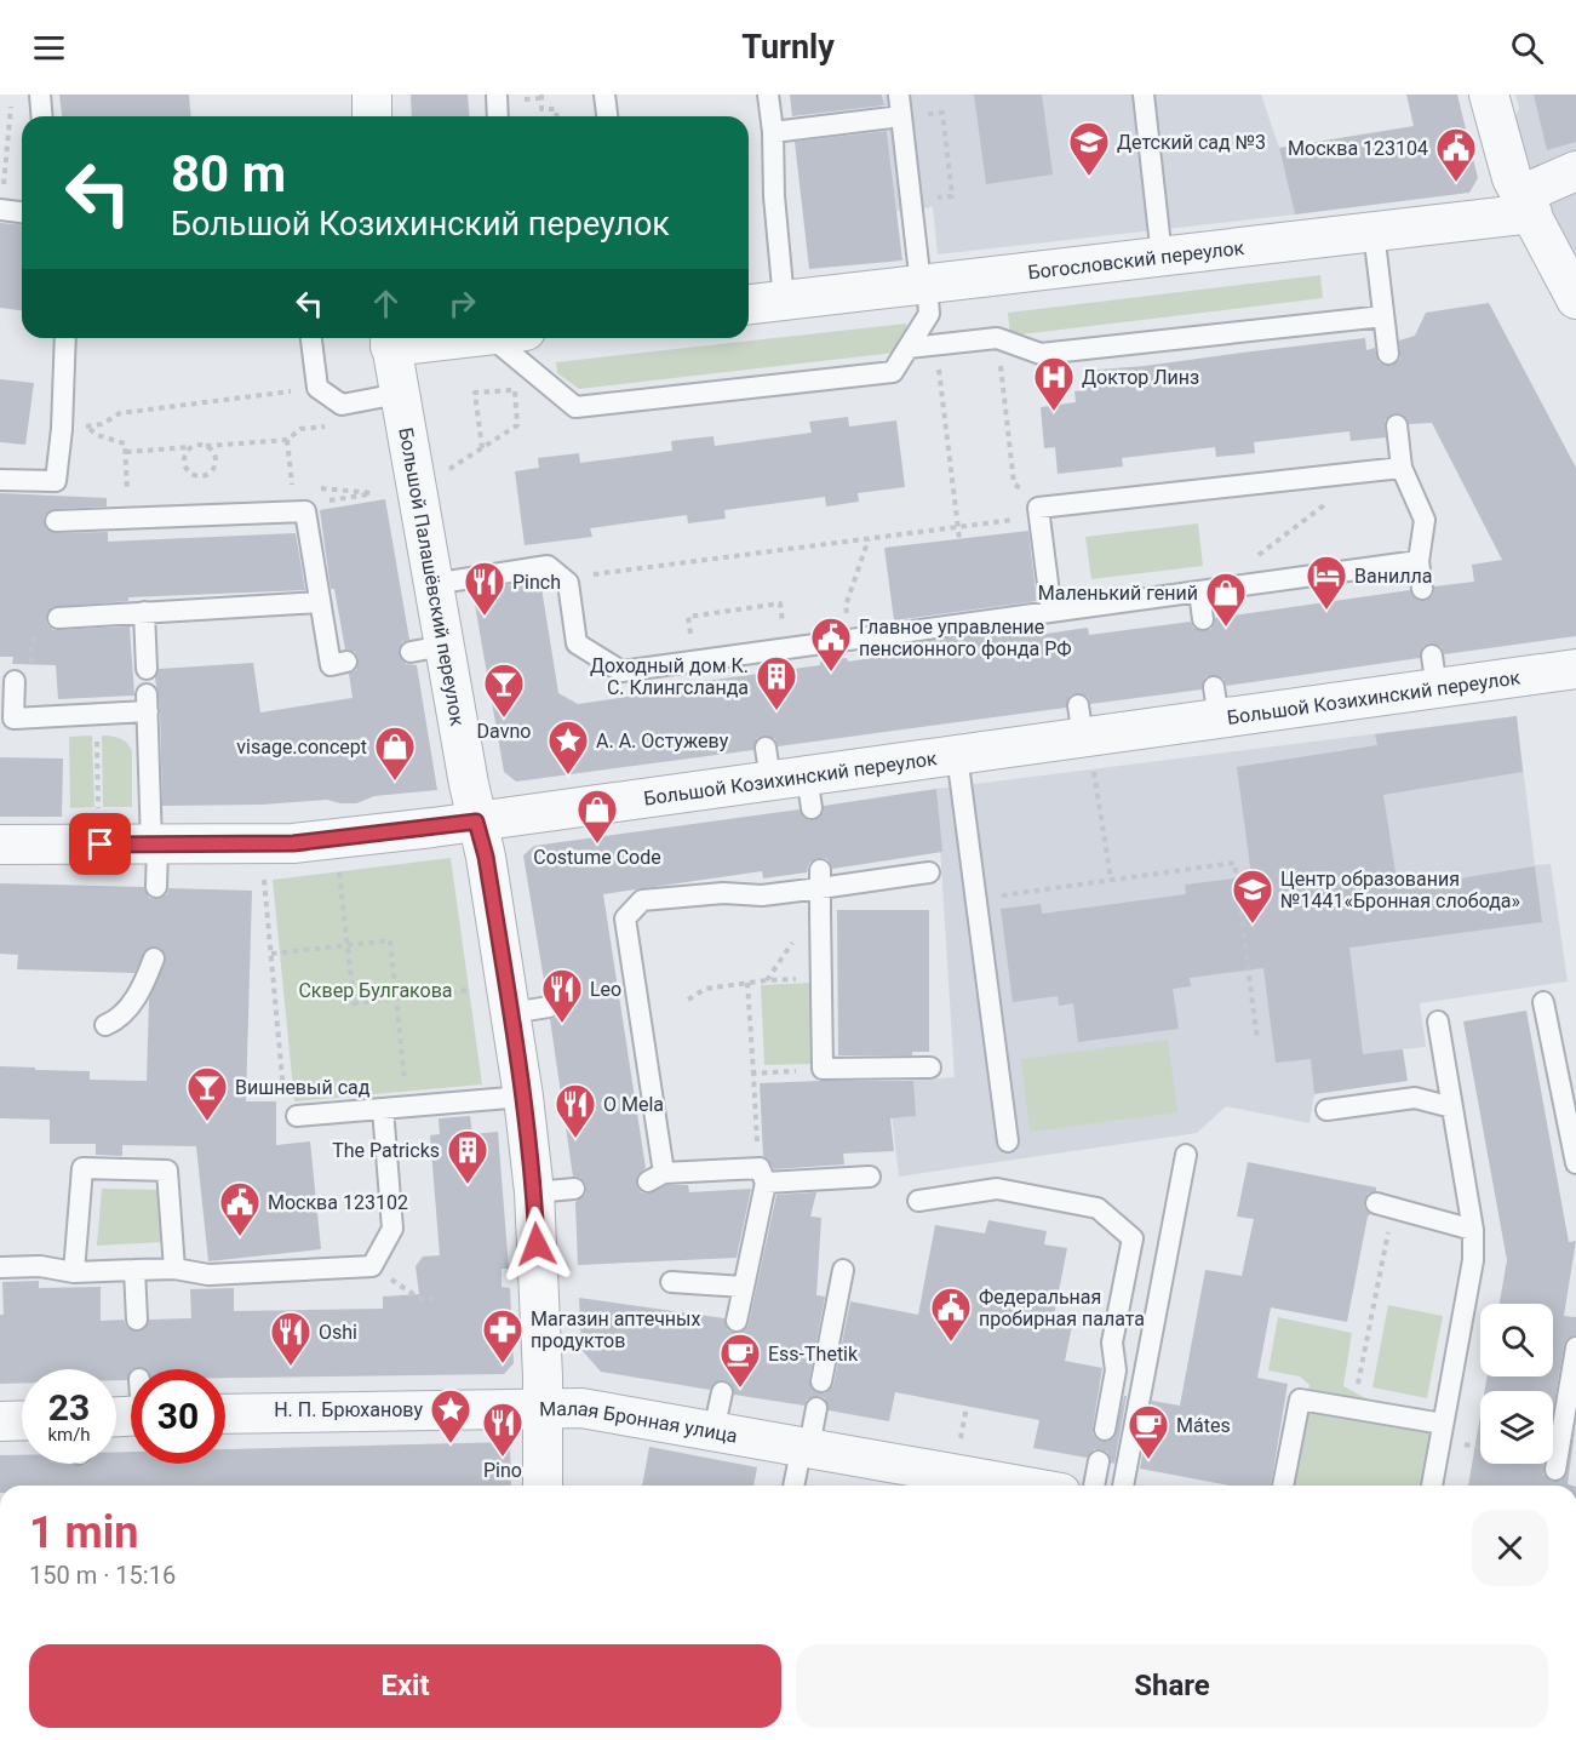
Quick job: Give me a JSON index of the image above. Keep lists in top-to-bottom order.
{
  "streets": {
    "street": [
      "Богословский переулок",
      "Большой Палашёвский переулок",
      "Большой Козихинский переулок",
      "Малая Бронная улица"
    ]
  },
  "crossings": [
    ["Большой Палашёвский переулок", "Большой Козихинский переулок"],
    ["Большой Палашёвский переулок", "Малая Бронная улица"]
  ],
  "parks": ["Сквер Булгакова"],
  "places": {
    "school or university": ["Детский сад №3", "Центр образования №1441«Бронная слобода»"],
    "public building": [
      "Москва 123104",
      "Главное управление пенсионного фонда РФ",
      "Москва 123102",
      "Федеральная пробирная палата"
    ],
    "hospital": ["Доктор Линз"],
    "hotel": ["Ванилла"],
    "restaurant": [
      "Pinch",
      "Leo",
      "O Mela",
      "Oshi",
      "Pino"
    ],
    "shop": ["Маленький гений", "visage.concept", "Costume Code"],
    "building": ["Доходный дом К. С. Клингсланда", "The Patricks"],
    "bar": ["Davno", "Вишневый сад"],
    "place": ["А. А. Остужеву", "Н. П. Брюханову"],
    "pharmacy": ["Магазин аптечных продуктов"],
    "cafe": ["Ess-Thetik", "Mátes"]
  },
  "page": {
    "header": "Turnly",
    "turn": ["80 m", "Большой Козихинский переулок"],
    "speed": "23 km/h",
    "limit": "30",
    "heading": ["1 min", "150 m · 15:16"],
    "buttons": ["Exit", "Share"]
  }
}
